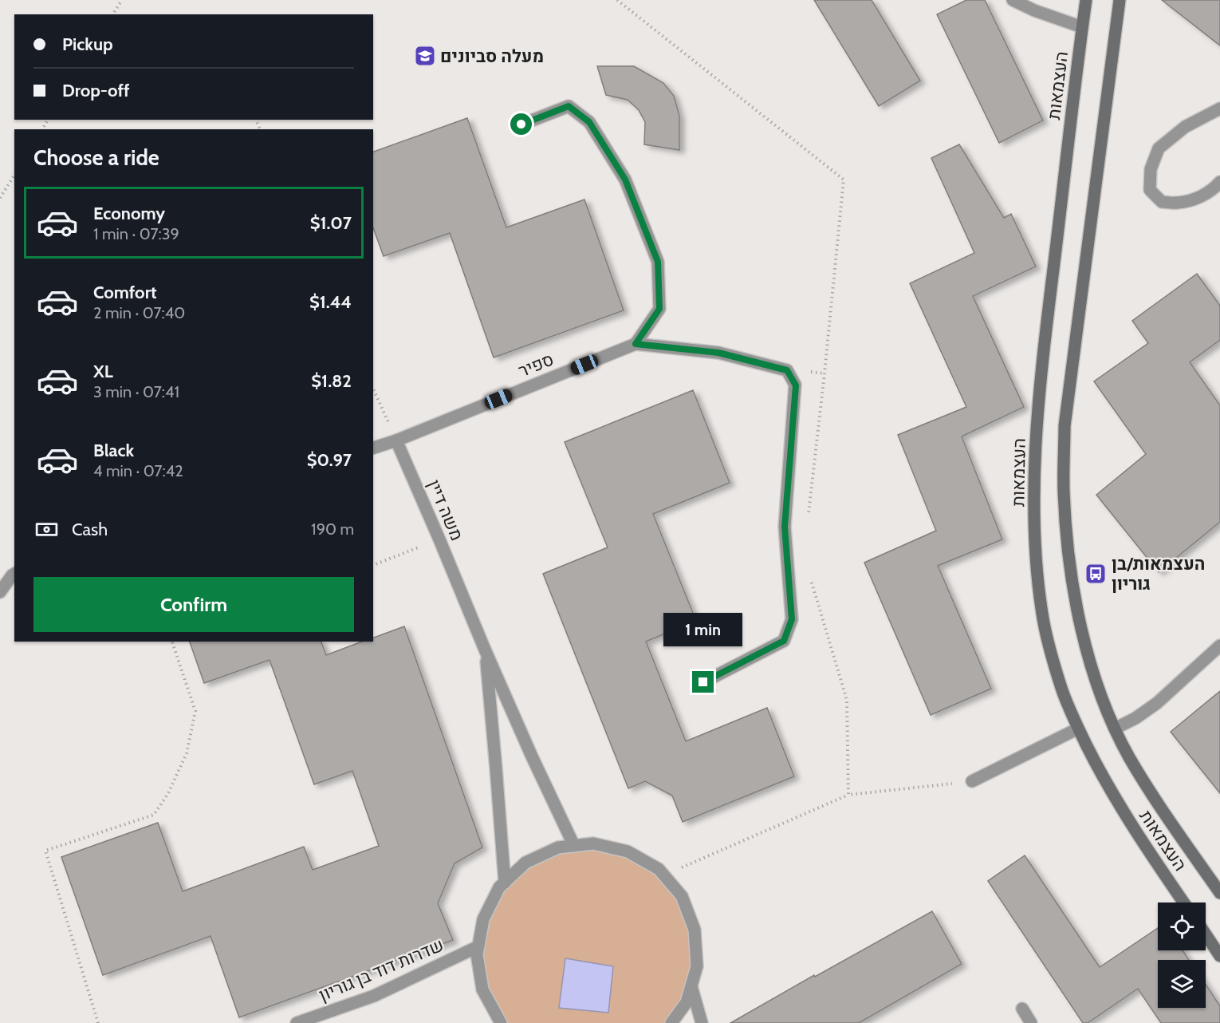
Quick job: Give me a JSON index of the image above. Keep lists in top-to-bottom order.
{
  "streets": {
    "main road": ["העצמאות"],
    "street": ["ספיר", "משה דיין", "שדרות דוד בן גוריון"]
  },
  "crossings": [
    ["ספיר", "משה דיין"]
  ],
  "places": {
    "school or university": ["מעלה סביונים"],
    "bus stop": ["העצמאות/בן גוריון"]
  },
  "page": {
    "banner": ["Pickup", "Drop-off"],
    "heading": "Choose a ride",
    "list": [
      {
        "name": "Economy",
        "note": "1 min · 07:39",
        "value": "$1.07"
      },
      {
        "name": "Comfort",
        "note": "2 min · 07:40",
        "value": "$1.44"
      },
      {
        "name": "XL",
        "note": "3 min · 07:41",
        "value": "$1.82"
      },
      {
        "name": "Black",
        "note": "4 min · 07:42",
        "value": "$0.97"
      }
    ],
    "pay": ["Cash", "190 m"],
    "buttons": "Confirm",
    "bubble": "1 min"
  }
}
